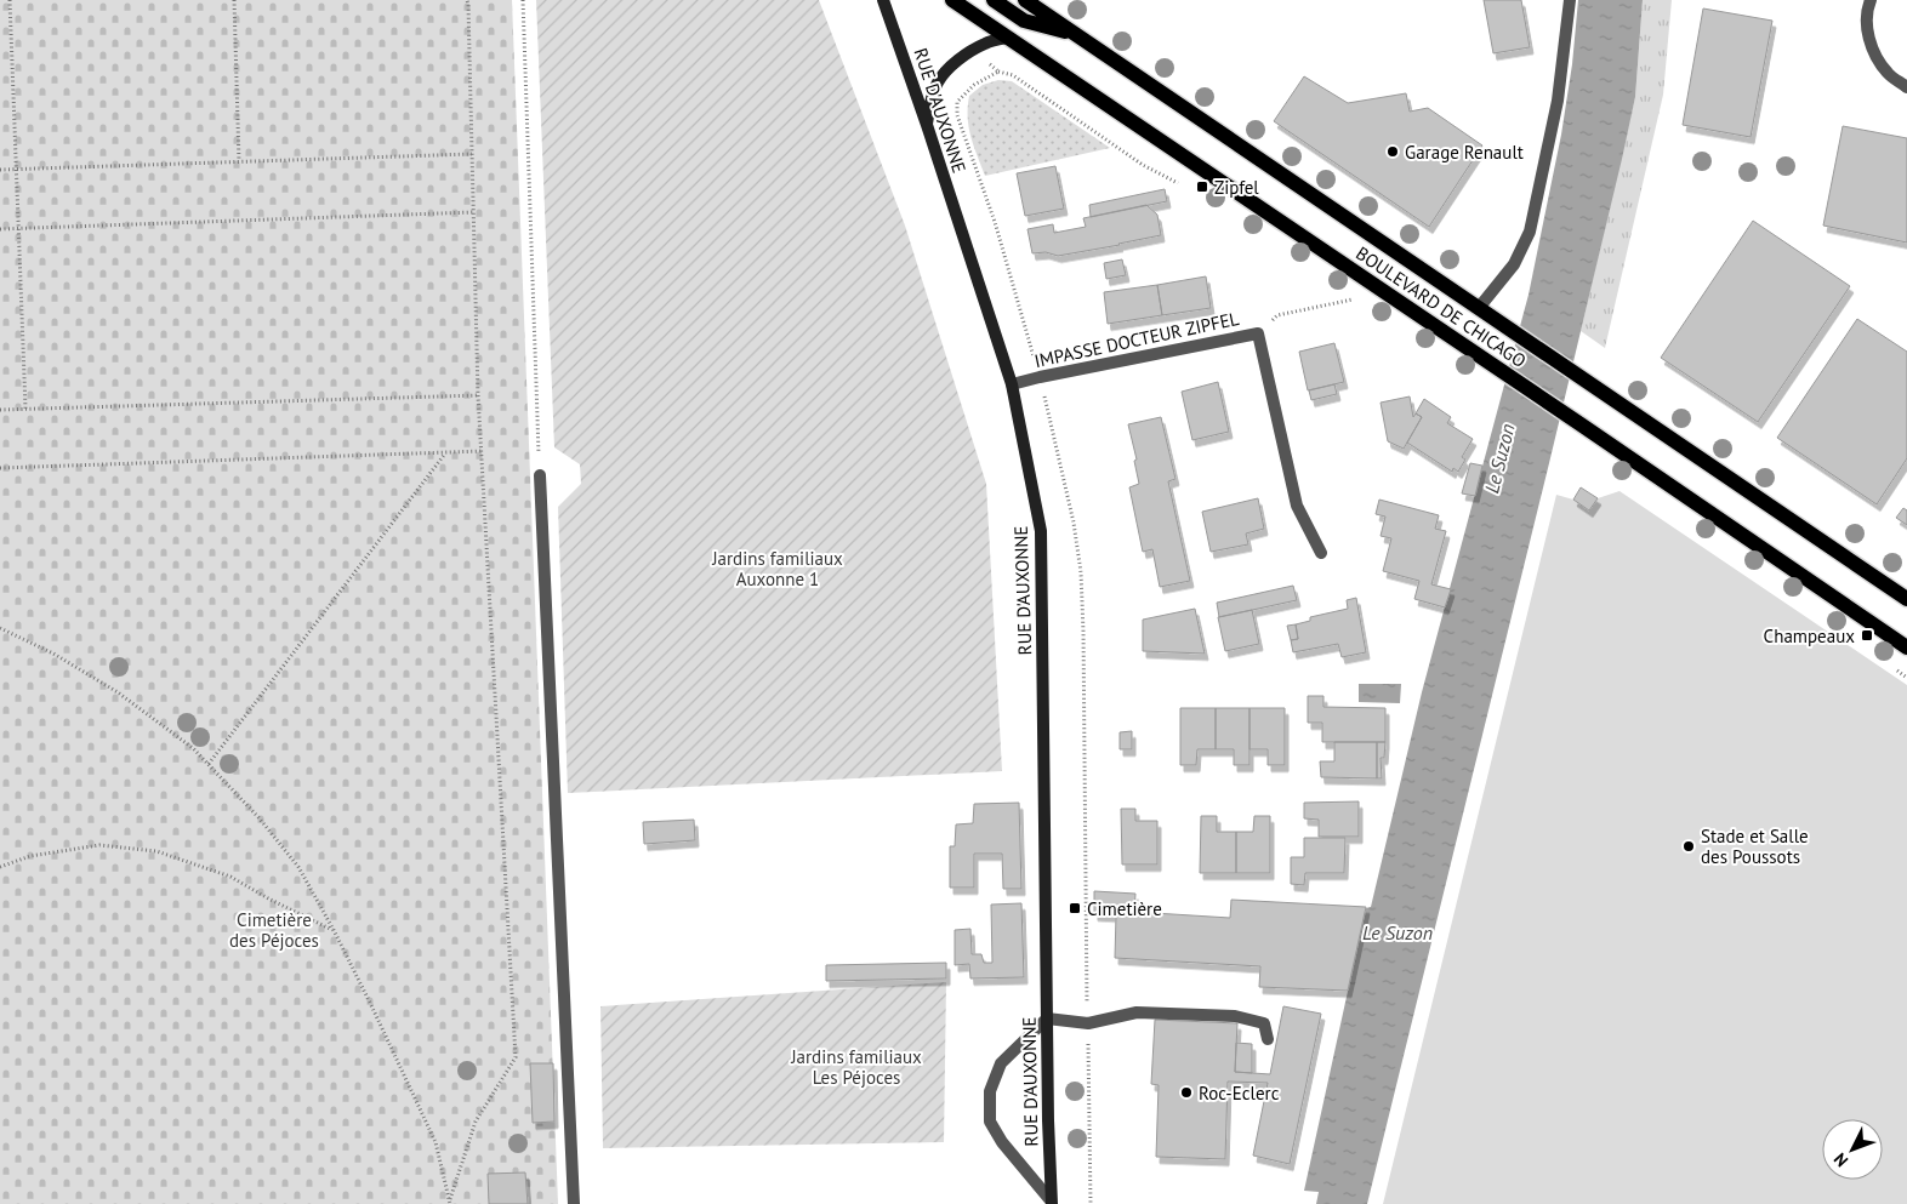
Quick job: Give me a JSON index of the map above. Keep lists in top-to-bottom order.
{
  "streets": {
    "main road": ["RUE D'AUXONNE", "BOULEVARD DE CHICAGO"],
    "street": ["IMPASSE DOCTEUR ZIPFEL"]
  },
  "crossings": [
    ["RUE D'AUXONNE", "IMPASSE DOCTEUR ZIPFEL"]
  ],
  "water": ["Le Suzon"],
  "parks": ["Jardins familiaux Auxonne 1", "Cimetière des Péjoces", "Jardins familiaux Les Péjoces"],
  "places": {
    "other": ["Garage Renault", "Stade et Salle des Poussots", "Roc-Eclerc"],
    "transit": ["Zipfel", "Champeaux", "Cimetière"]
  },
  "north": "bottom left"
}
